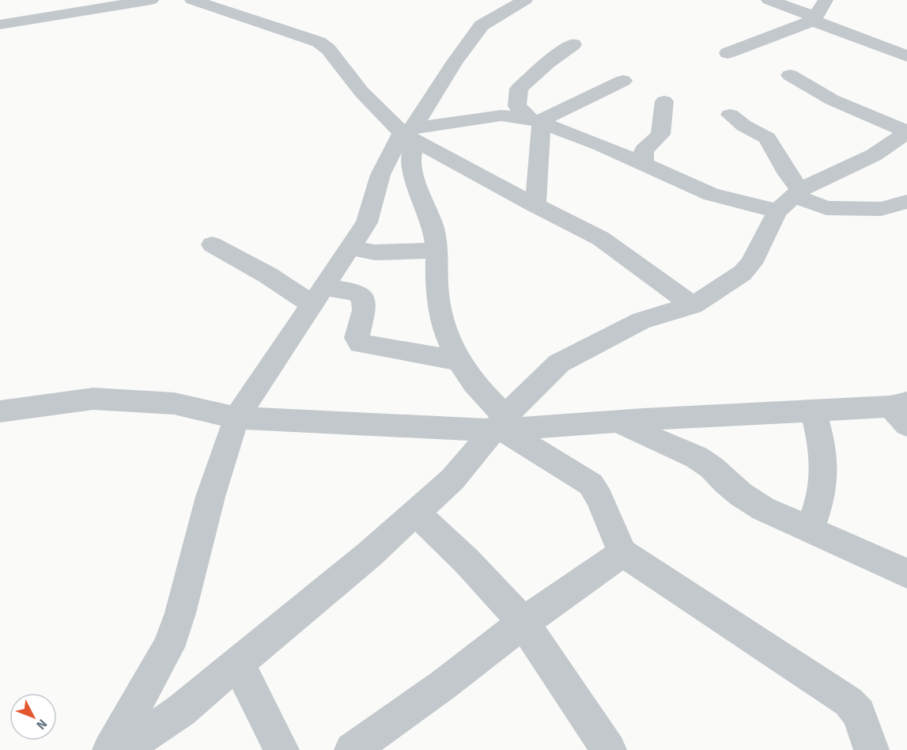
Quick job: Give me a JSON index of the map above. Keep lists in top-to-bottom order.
{
  "north": "bottom right"
}
